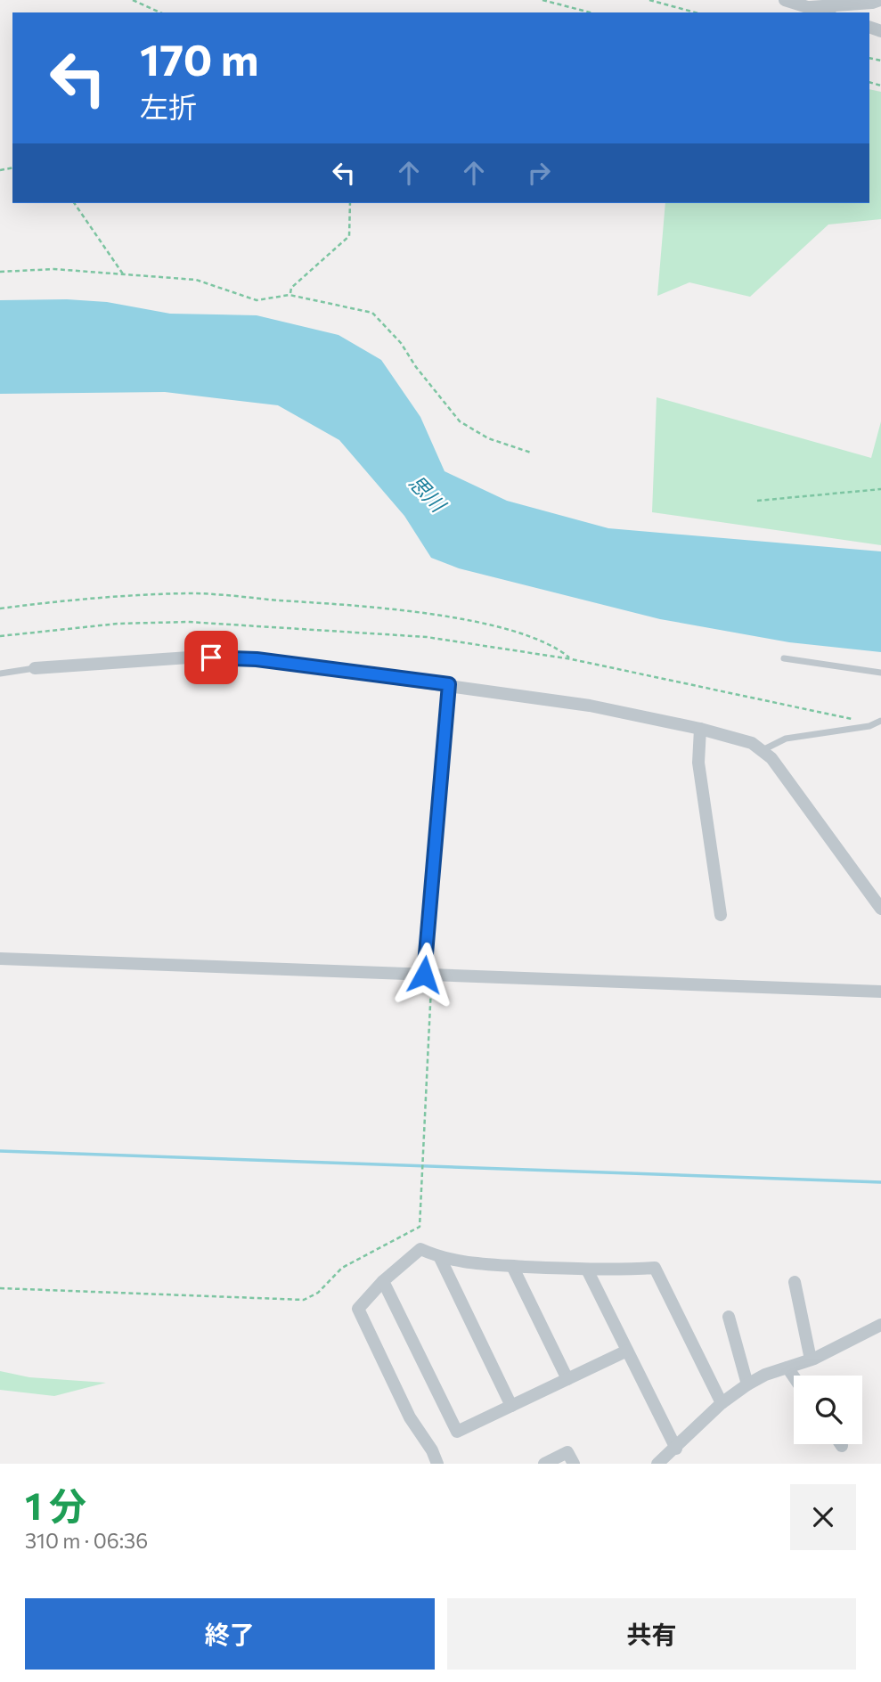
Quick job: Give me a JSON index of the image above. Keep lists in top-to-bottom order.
{
  "water": ["思川"],
  "page": {
    "turn": ["170 m", "左折"],
    "heading": ["1 分", "310 m · 06:36"],
    "buttons": ["終了", "共有"]
  }
}
